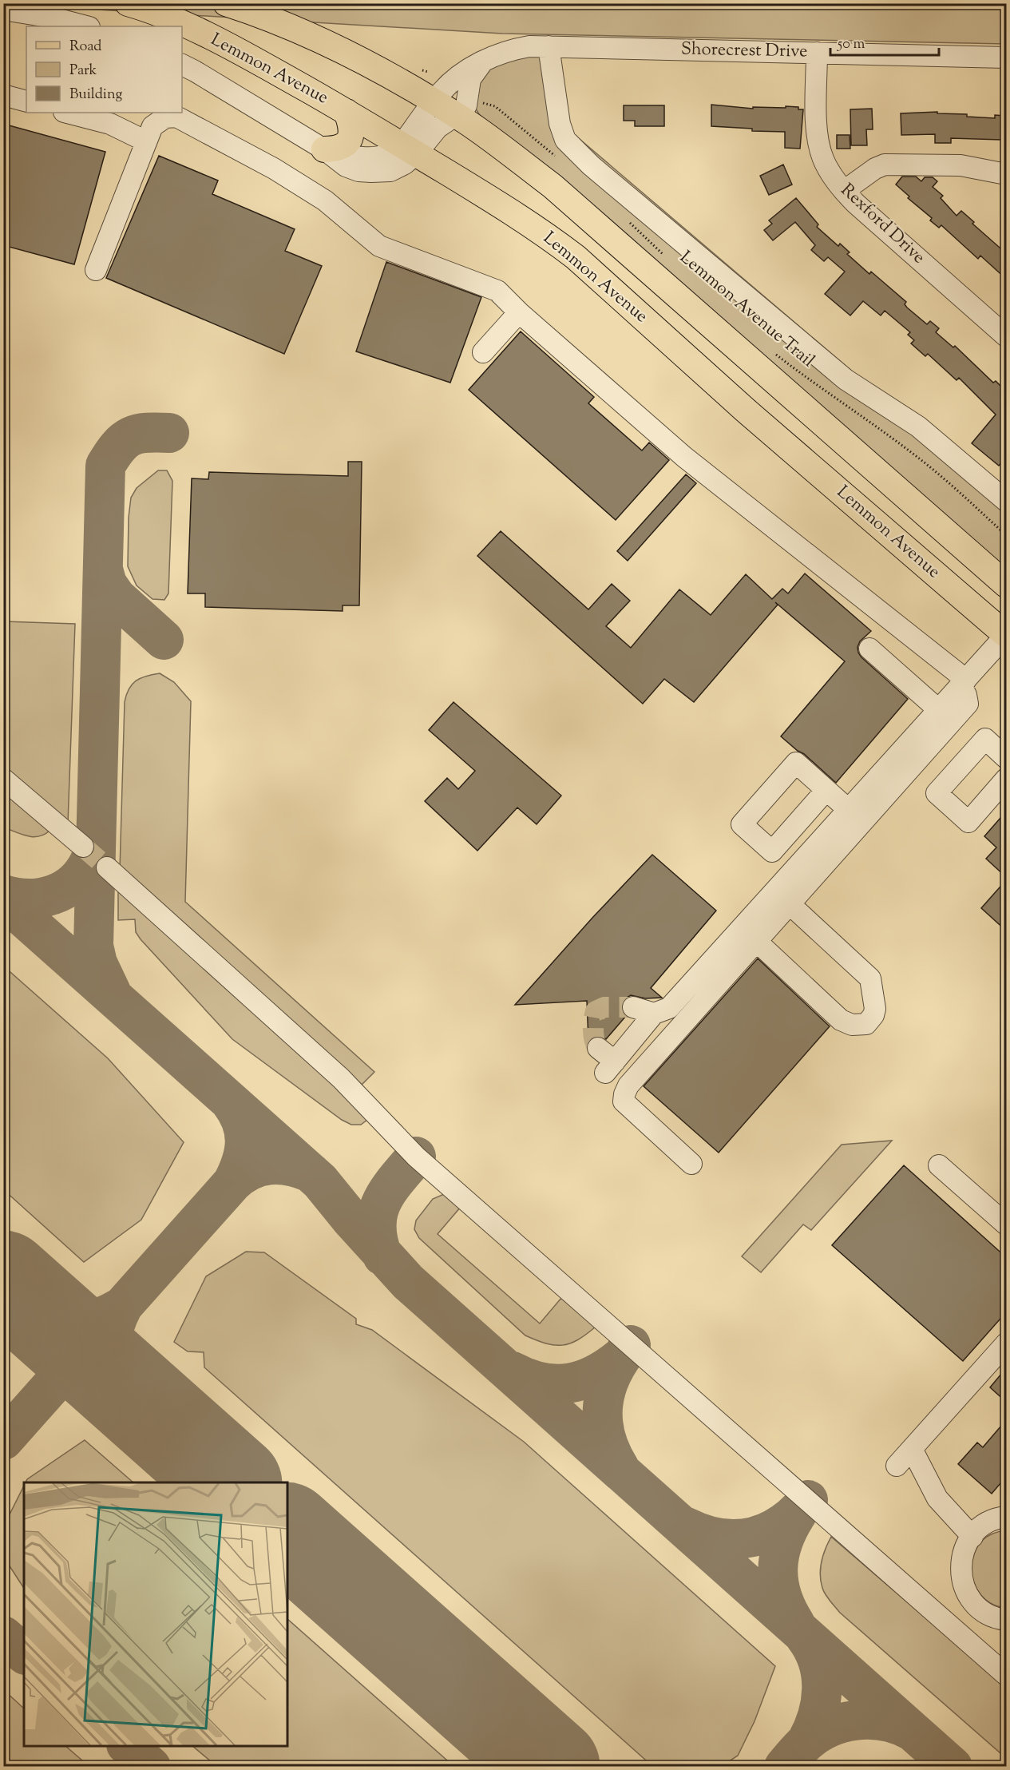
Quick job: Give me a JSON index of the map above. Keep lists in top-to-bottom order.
{
  "streets": {
    "main road": ["Lemmon Avenue"],
    "street": ["Shorecrest Drive", "Rexford Drive"],
    "path": ["Lemmon Avenue Trail"]
  },
  "crossings": [
    ["Shorecrest Drive", "Lemmon Avenue"],
    ["Shorecrest Drive", "Rexford Drive"]
  ],
  "legend": ["Road", "Park", "Building"],
  "scale_bar": "50 m"
}
